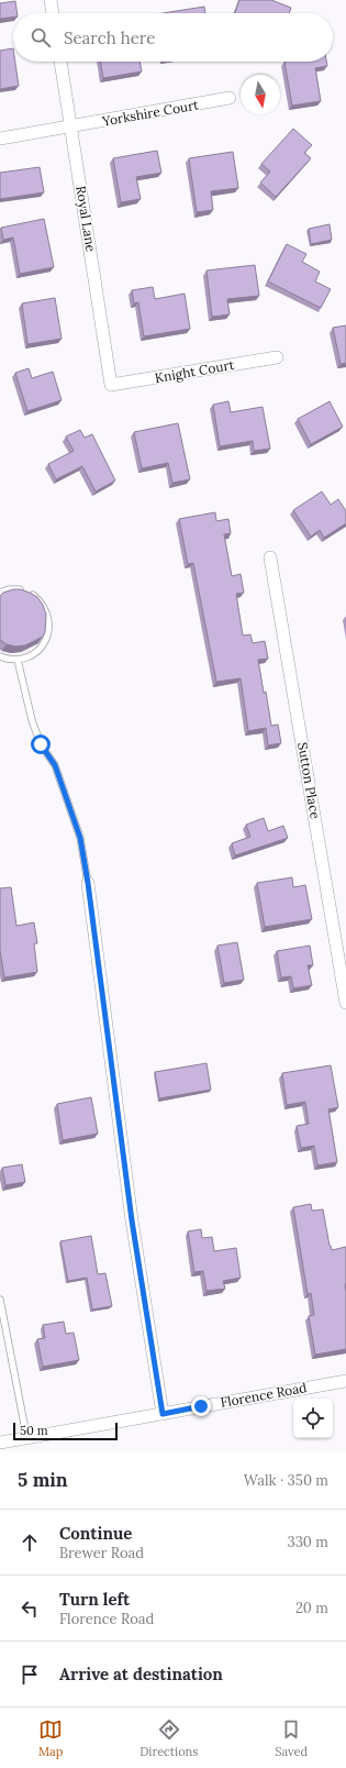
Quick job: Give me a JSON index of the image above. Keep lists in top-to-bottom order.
{
  "streets": {
    "street": [
      "Yorkshire Court",
      "Royal Lane",
      "Knight Court",
      "Sutton Place",
      "Florence Road"
    ]
  },
  "crossings": [
    ["Yorkshire Court", "Royal Lane"],
    ["Royal Lane", "Knight Court"]
  ],
  "scale_bar": "50 m",
  "north": "bottom",
  "page": {
    "search": "Search here",
    "scale": "50 m",
    "heading": ["5 min", "Walk · 350 m"],
    "list": [
      ["Continue", "Brewer Road", "330 m"],
      ["Turn left", "Florence Road", "20 m"],
      "Arrive at destination"
    ],
    "nav": ["Map", "Directions", "Saved"]
  }
}
